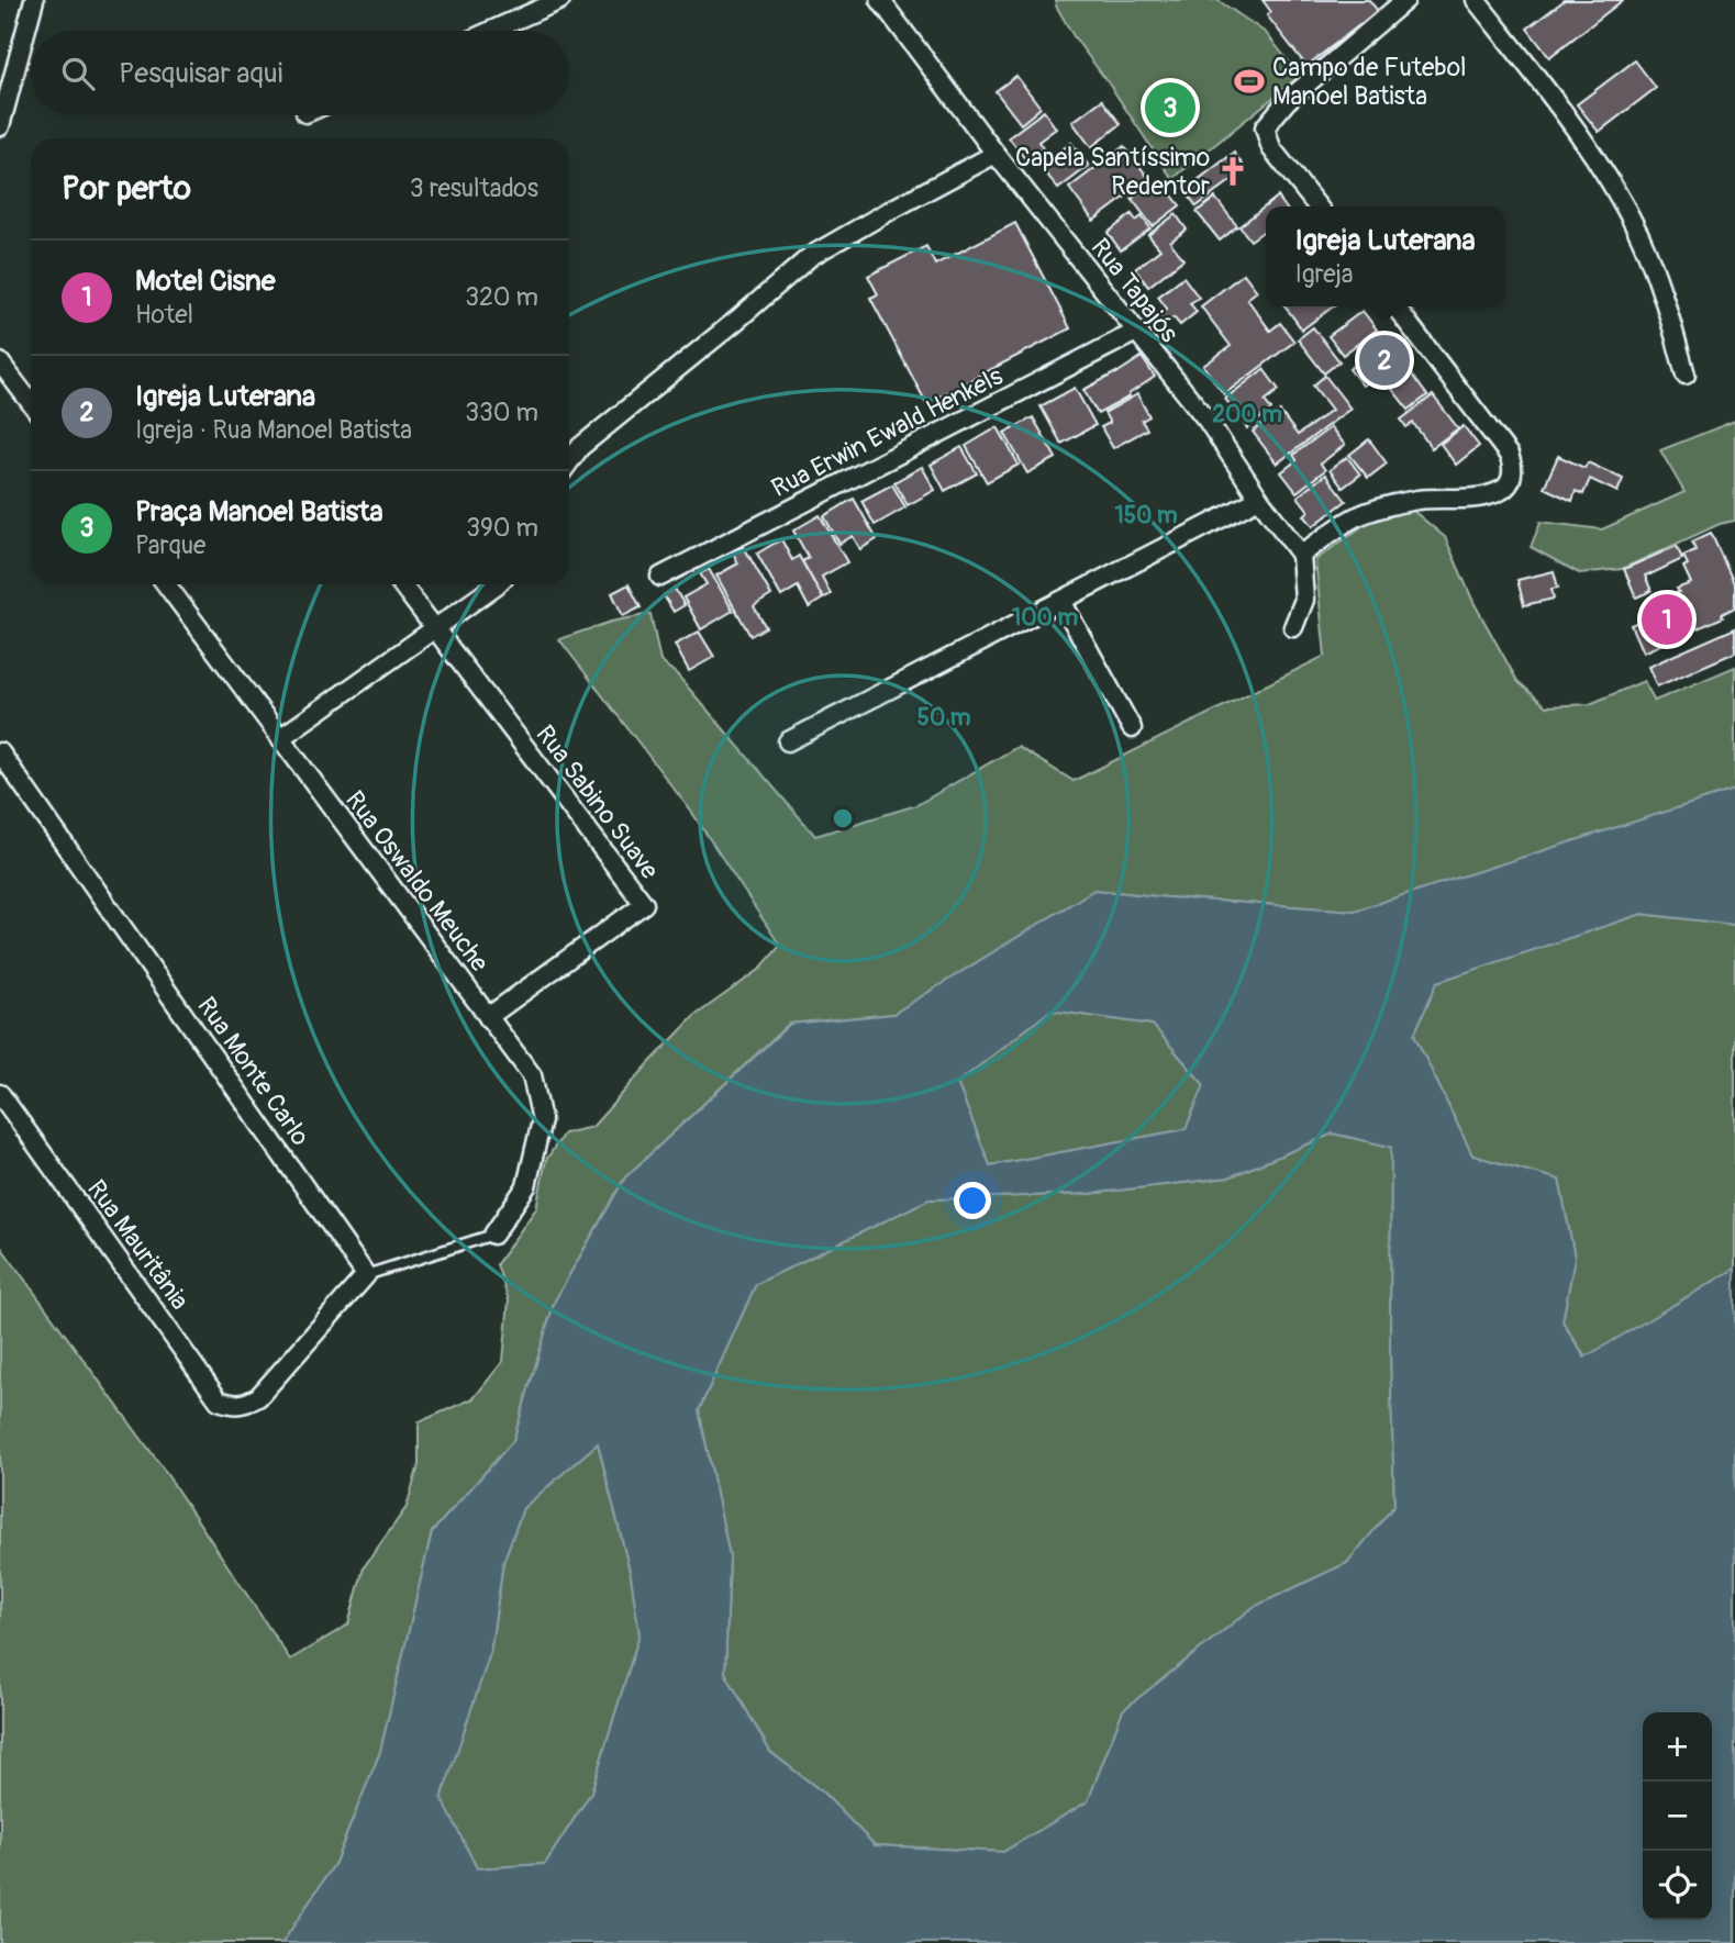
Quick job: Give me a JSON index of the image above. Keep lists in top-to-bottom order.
{
  "streets": {
    "street": [
      "Rua Tapajós",
      "Rua Erwin Ewald Henkels",
      "Rua Sabino Suave",
      "Rua Oswaldo Meuche",
      "Rua Monte Carlo",
      "Rua Mauritânia"
    ]
  },
  "crossings": [
    ["Rua Tapajós", "Rua Erwin Ewald Henkels"],
    ["Rua Sabino Suave", "Rua Oswaldo Meuche"],
    ["Rua Monte Carlo", "Rua Mauritânia"]
  ],
  "places": {
    "sports": ["Campo de Futebol Manoel Batista"],
    "church": ["Capela Santíssimo Redentor"]
  },
  "page": {
    "search": "Pesquisar aqui",
    "pins": ["3", "2", "1"],
    "heading": ["Por perto", "3 resultados"],
    "popup": ["Igreja Luterana", "Igreja"],
    "list": [
      {
        "mark": "1",
        "name": "Motel Cisne",
        "note": "Hotel",
        "value": "320 m"
      },
      {
        "mark": "2",
        "name": "Igreja Luterana",
        "note": "Igreja · Rua Manoel Batista",
        "value": "330 m"
      },
      {
        "mark": "3",
        "name": "Praça Manoel Batista",
        "note": "Parque",
        "value": "390 m"
      }
    ],
    "map_buttons": ["+", "−"]
  },
  "rings": [
    "200 m",
    "150 m",
    "100 m",
    "50 m"
  ]
}
